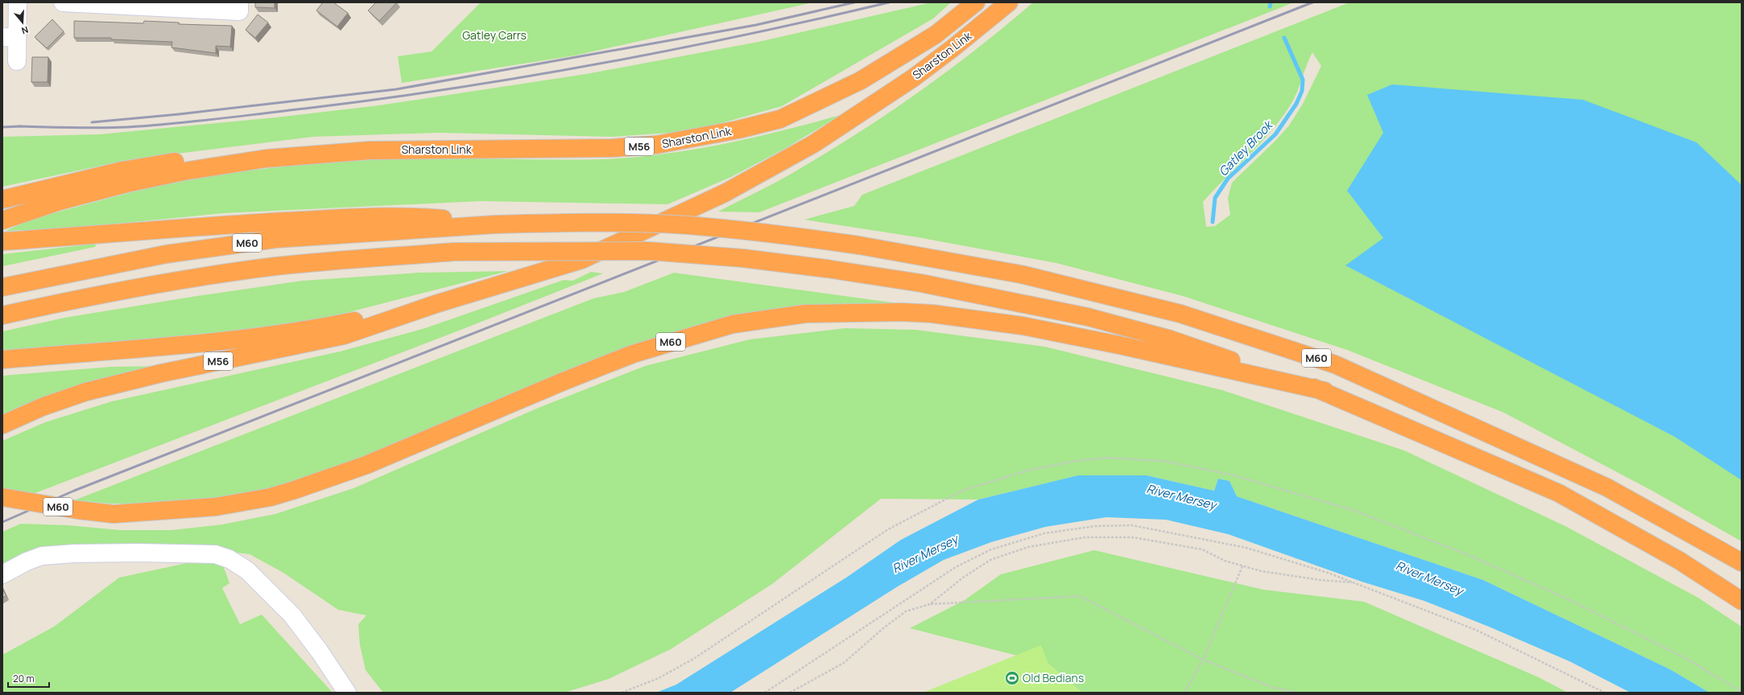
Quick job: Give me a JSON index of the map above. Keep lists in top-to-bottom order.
{
  "streets": {
    "highway": ["Sharston Link", "M56", "M60"]
  },
  "crossings": [
    ["Sharston Link", "M56"]
  ],
  "water": ["Gatley Brook", "River Mersey"],
  "parks": ["Gatley Carrs"],
  "places": {
    "sports": ["Old Bedians"]
  },
  "scale_bar": "20 m",
  "north": "bottom"
}
